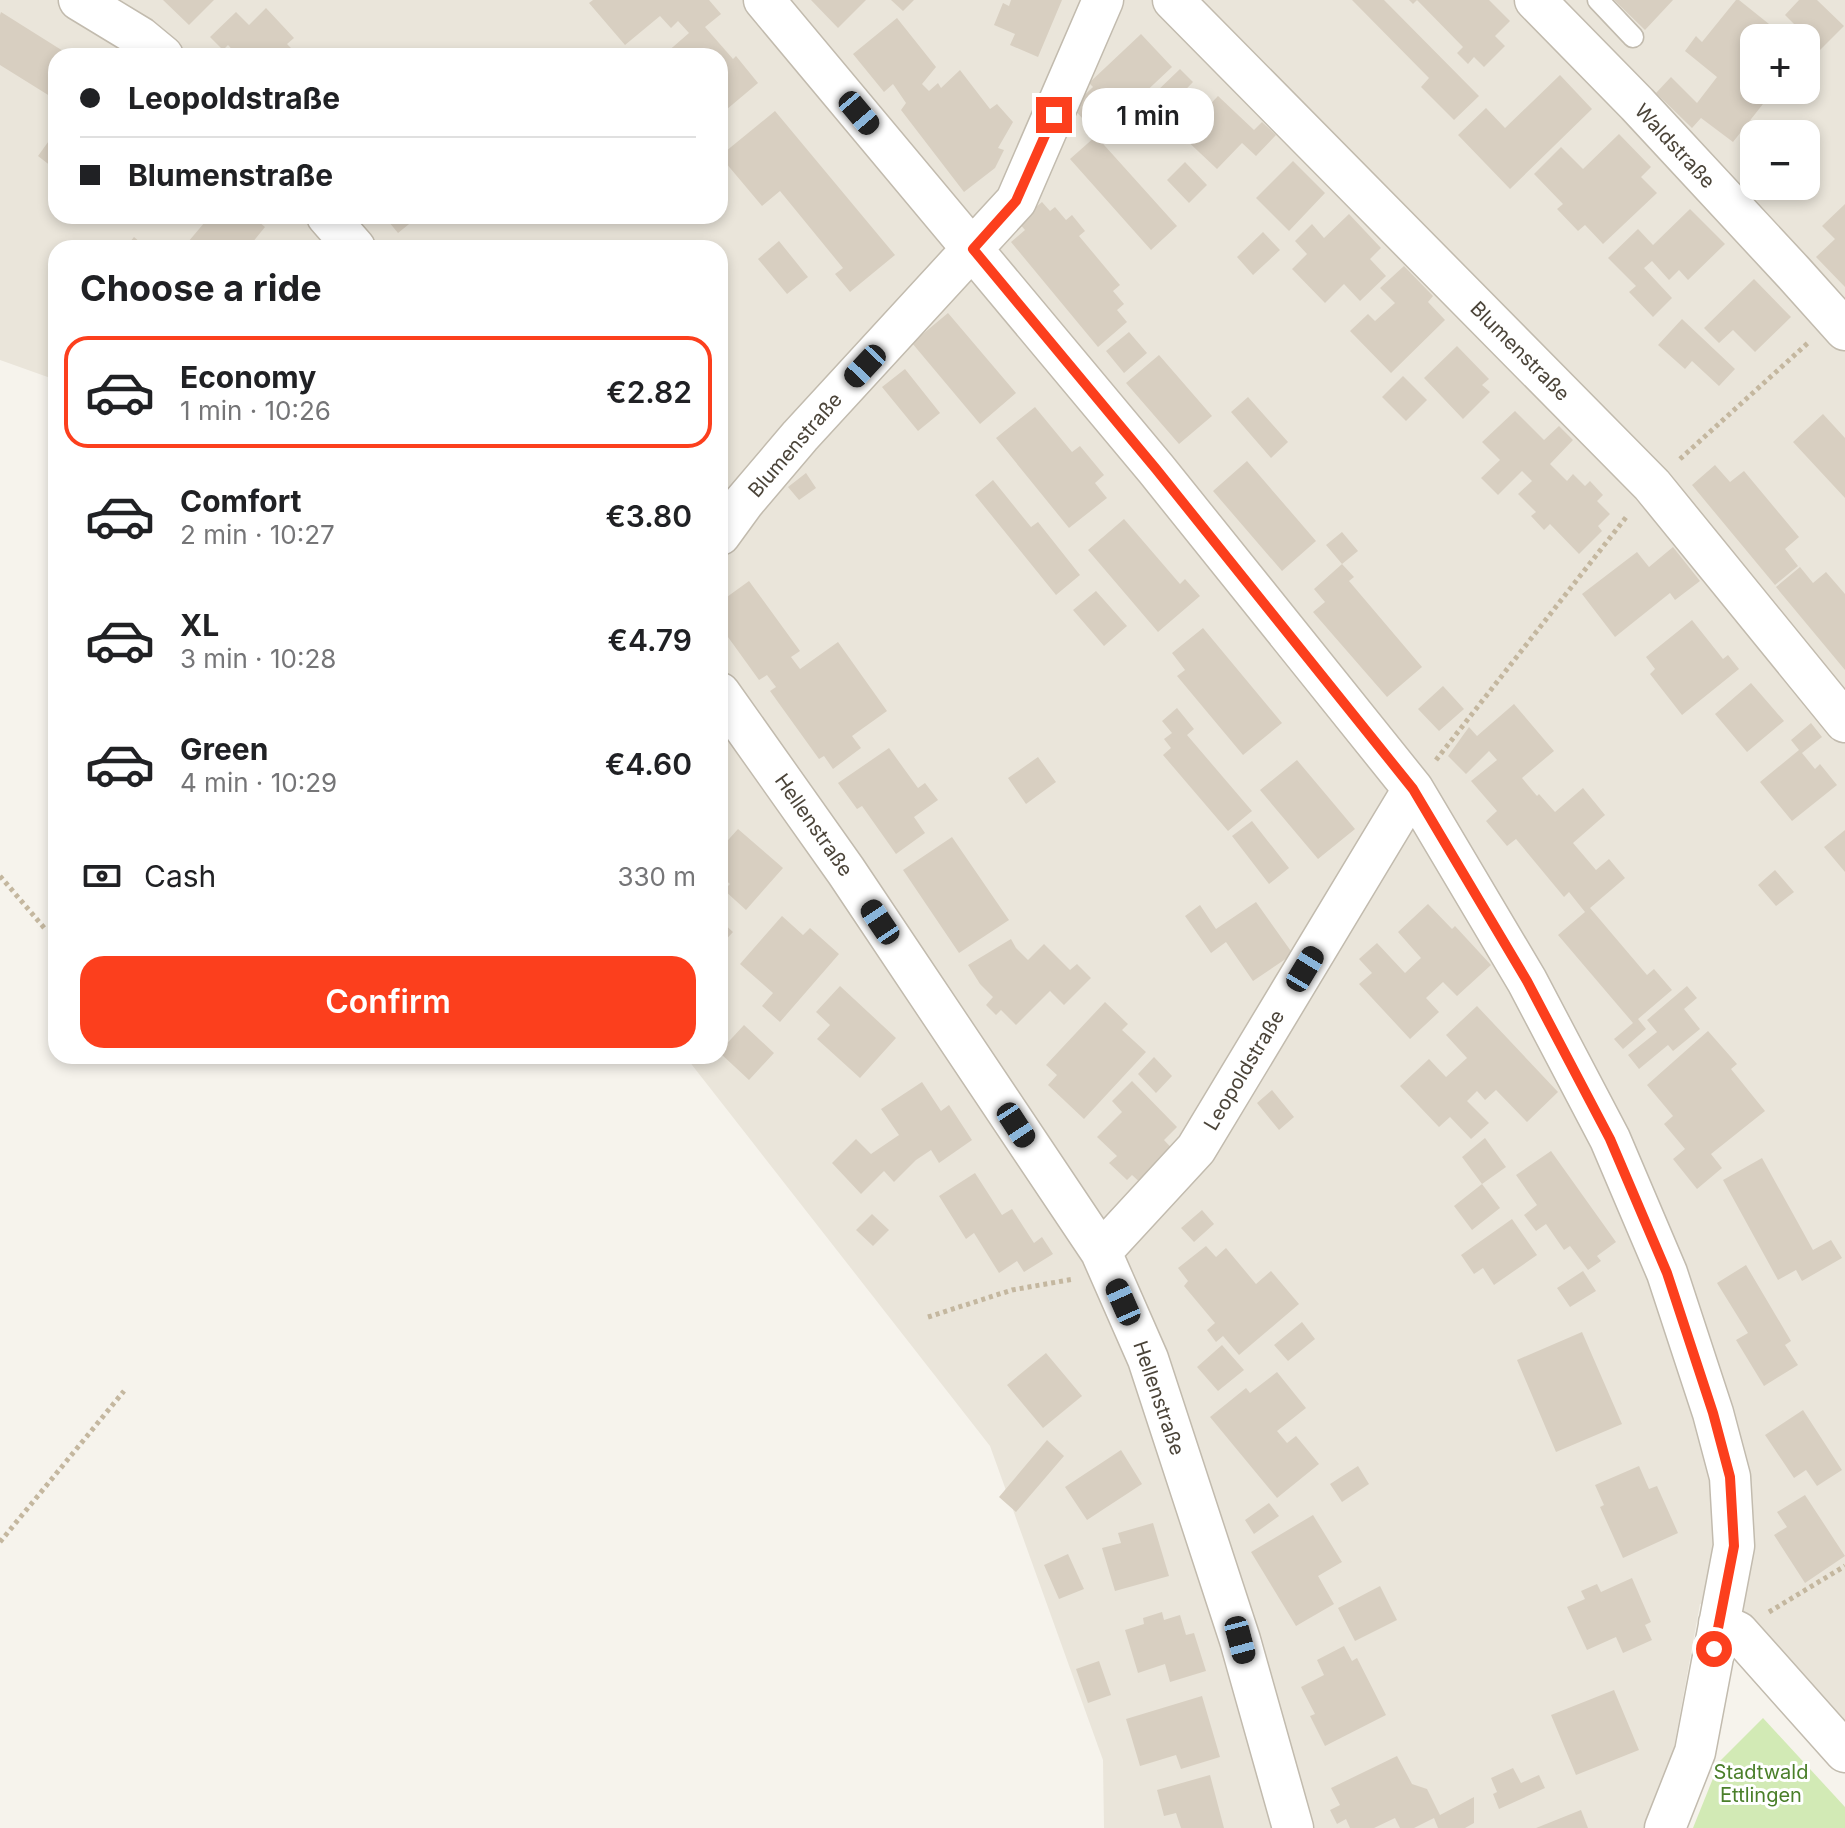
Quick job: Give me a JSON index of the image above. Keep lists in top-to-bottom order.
{
  "streets": {
    "street": [
      "Waldstraße",
      "Blumenstraße",
      "Hellenstraße",
      "Leopoldstraße"
    ]
  },
  "crossings": [
    ["Hellenstraße", "Leopoldstraße"]
  ],
  "parks": ["Stadtwald Ettlingen"],
  "page": {
    "map_buttons": ["+", "−"],
    "banner": ["Leopoldstraße", "Blumenstraße"],
    "bubble": "1 min",
    "heading": "Choose a ride",
    "list": [
      {
        "name": "Economy",
        "note": "1 min · 10:26",
        "value": "€2.82"
      },
      {
        "name": "Comfort",
        "note": "2 min · 10:27",
        "value": "€3.80"
      },
      {
        "name": "XL",
        "note": "3 min · 10:28",
        "value": "€4.79"
      },
      {
        "name": "Green",
        "note": "4 min · 10:29",
        "value": "€4.60"
      }
    ],
    "pay": ["Cash", "330 m"],
    "buttons": "Confirm"
  }
}
